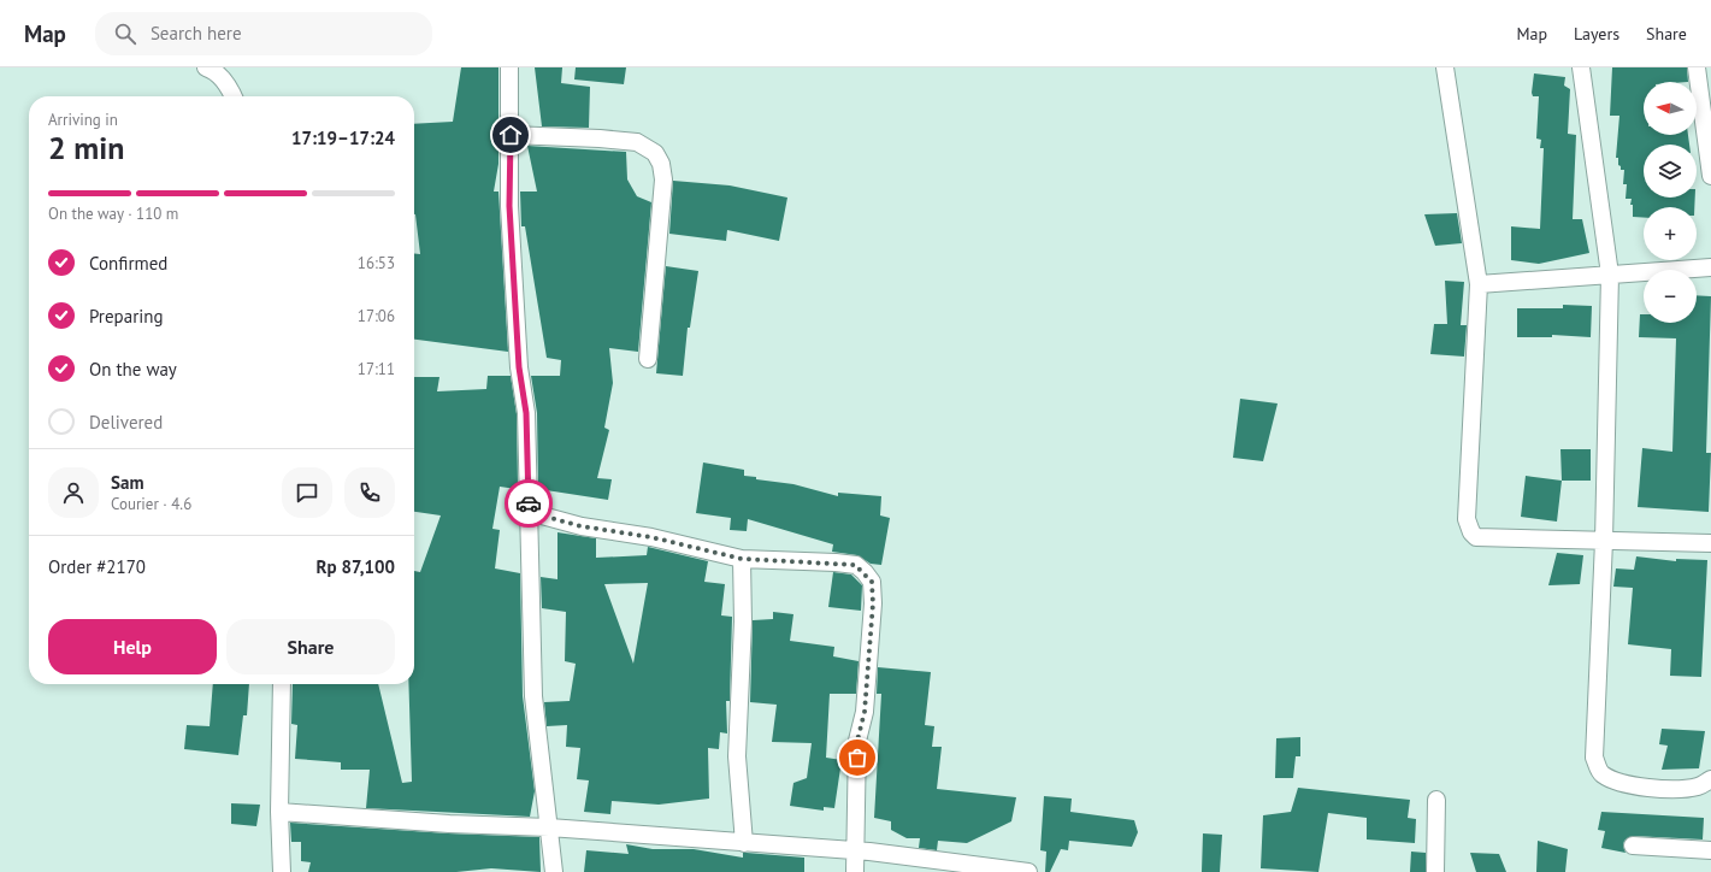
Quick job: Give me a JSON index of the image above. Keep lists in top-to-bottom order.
{
  "north": "left",
  "page": {
    "header": "Map",
    "search": "Search here",
    "nav": ["Map", "Layers", "Share"],
    "map_buttons": ["+", "−"],
    "heading": ["2 min", "Arriving in", "17:19–17:24"],
    "panel": [
      "Sam",
      "Courier · 4.6",
      "Order #2170",
      "Rp 87,100"
    ],
    "bar": "On the way · 110 m",
    "list": [
      ["Confirmed", "16:53"],
      ["Preparing", "17:06"],
      ["On the way", "17:11"],
      "Delivered"
    ],
    "buttons": ["Help", "Share"]
  }
}
